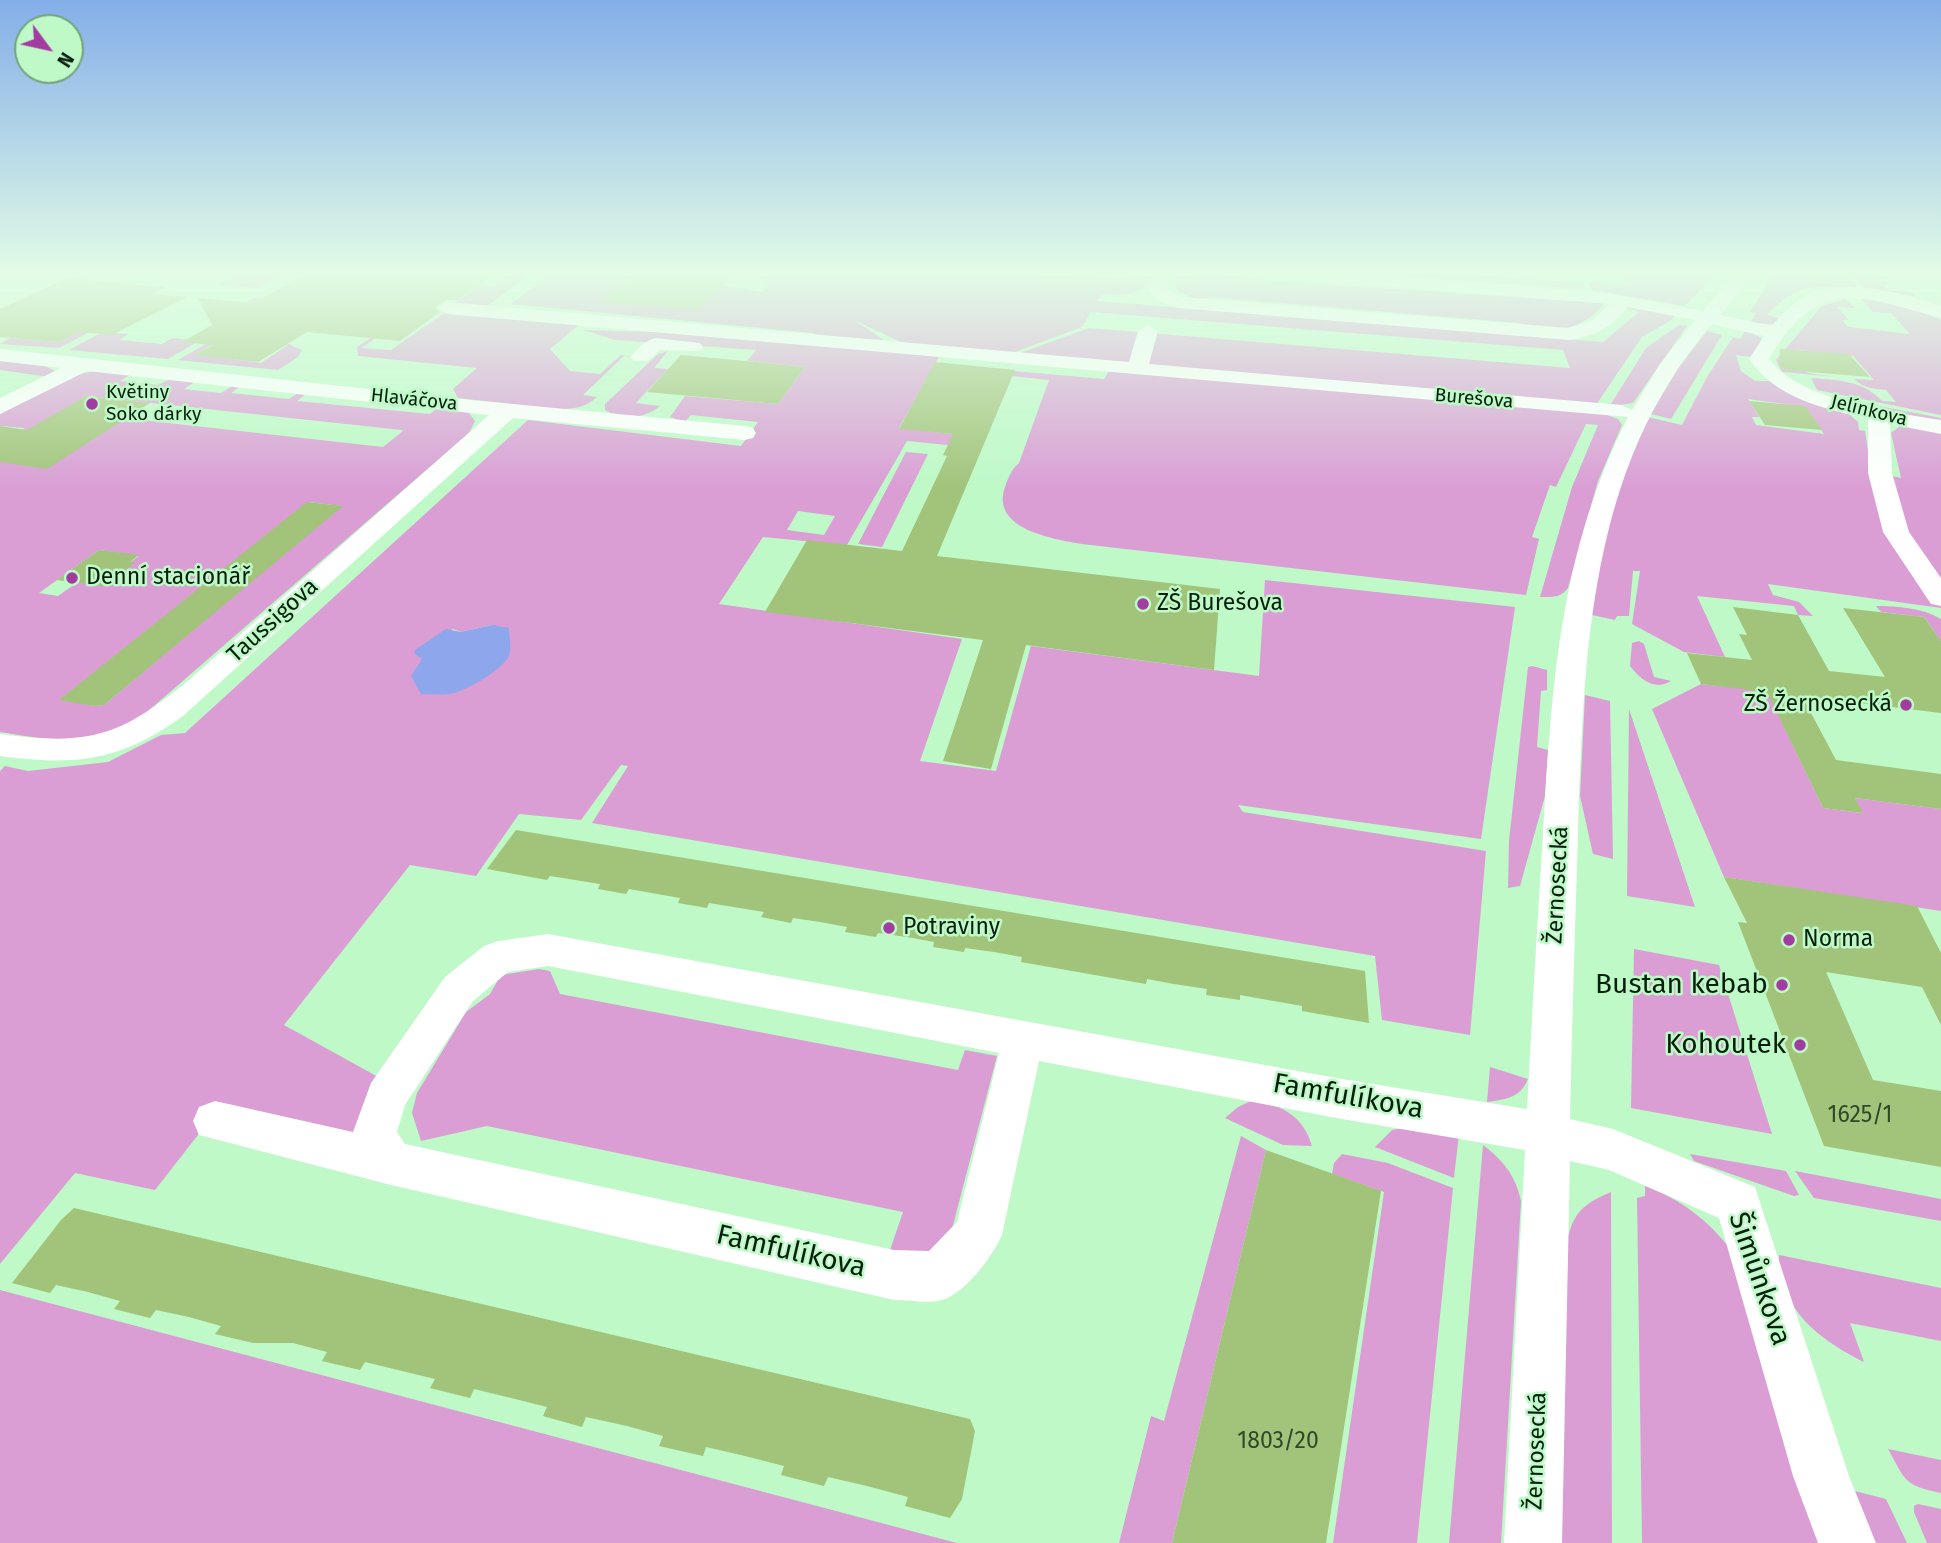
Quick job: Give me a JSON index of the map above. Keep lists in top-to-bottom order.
{
  "streets": {
    "street": [
      "Burešova",
      "Hlaváčova",
      "Jelínkova",
      "Taussigova",
      "Žernosecká",
      "Famfulíkova",
      "Šimůnkova"
    ]
  },
  "crossings": [
    ["Hlaváčova", "Taussigova"],
    ["Žernosecká", "Famfulíkova"],
    ["Žernosecká", "Šimůnkova"],
    ["Famfulíkova", "Šimůnkova"]
  ],
  "places": [
    "Květiny Soko dárky",
    "Denní stacionář",
    "ZŠ Burešova",
    "ZŠ Žernosecká",
    "Potraviny",
    "Norma",
    "Bustan kebab",
    "Kohoutek"
  ],
  "house_numbers": ["1625/1", "1803/20"],
  "north": "bottom right"
}
